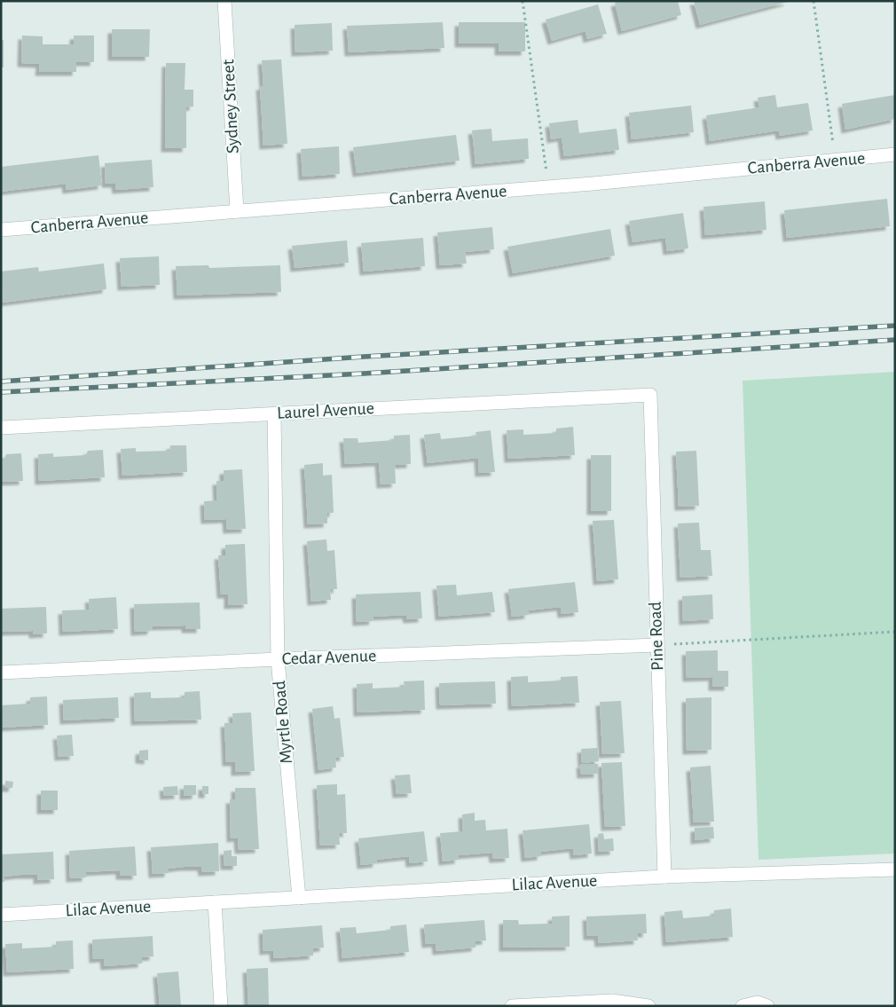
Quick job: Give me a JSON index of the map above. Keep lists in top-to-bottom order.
{
  "streets": {
    "street": [
      "Sydney Street",
      "Canberra Avenue",
      "Laurel Avenue",
      "Pine Road",
      "Cedar Avenue",
      "Myrtle Road",
      "Lilac Avenue"
    ]
  },
  "crossings": [
    ["Sydney Street", "Canberra Avenue"],
    ["Laurel Avenue", "Pine Road"],
    ["Laurel Avenue", "Myrtle Road"],
    ["Pine Road", "Cedar Avenue"],
    ["Pine Road", "Lilac Avenue"],
    ["Cedar Avenue", "Myrtle Road"],
    ["Myrtle Road", "Lilac Avenue"]
  ]
}
